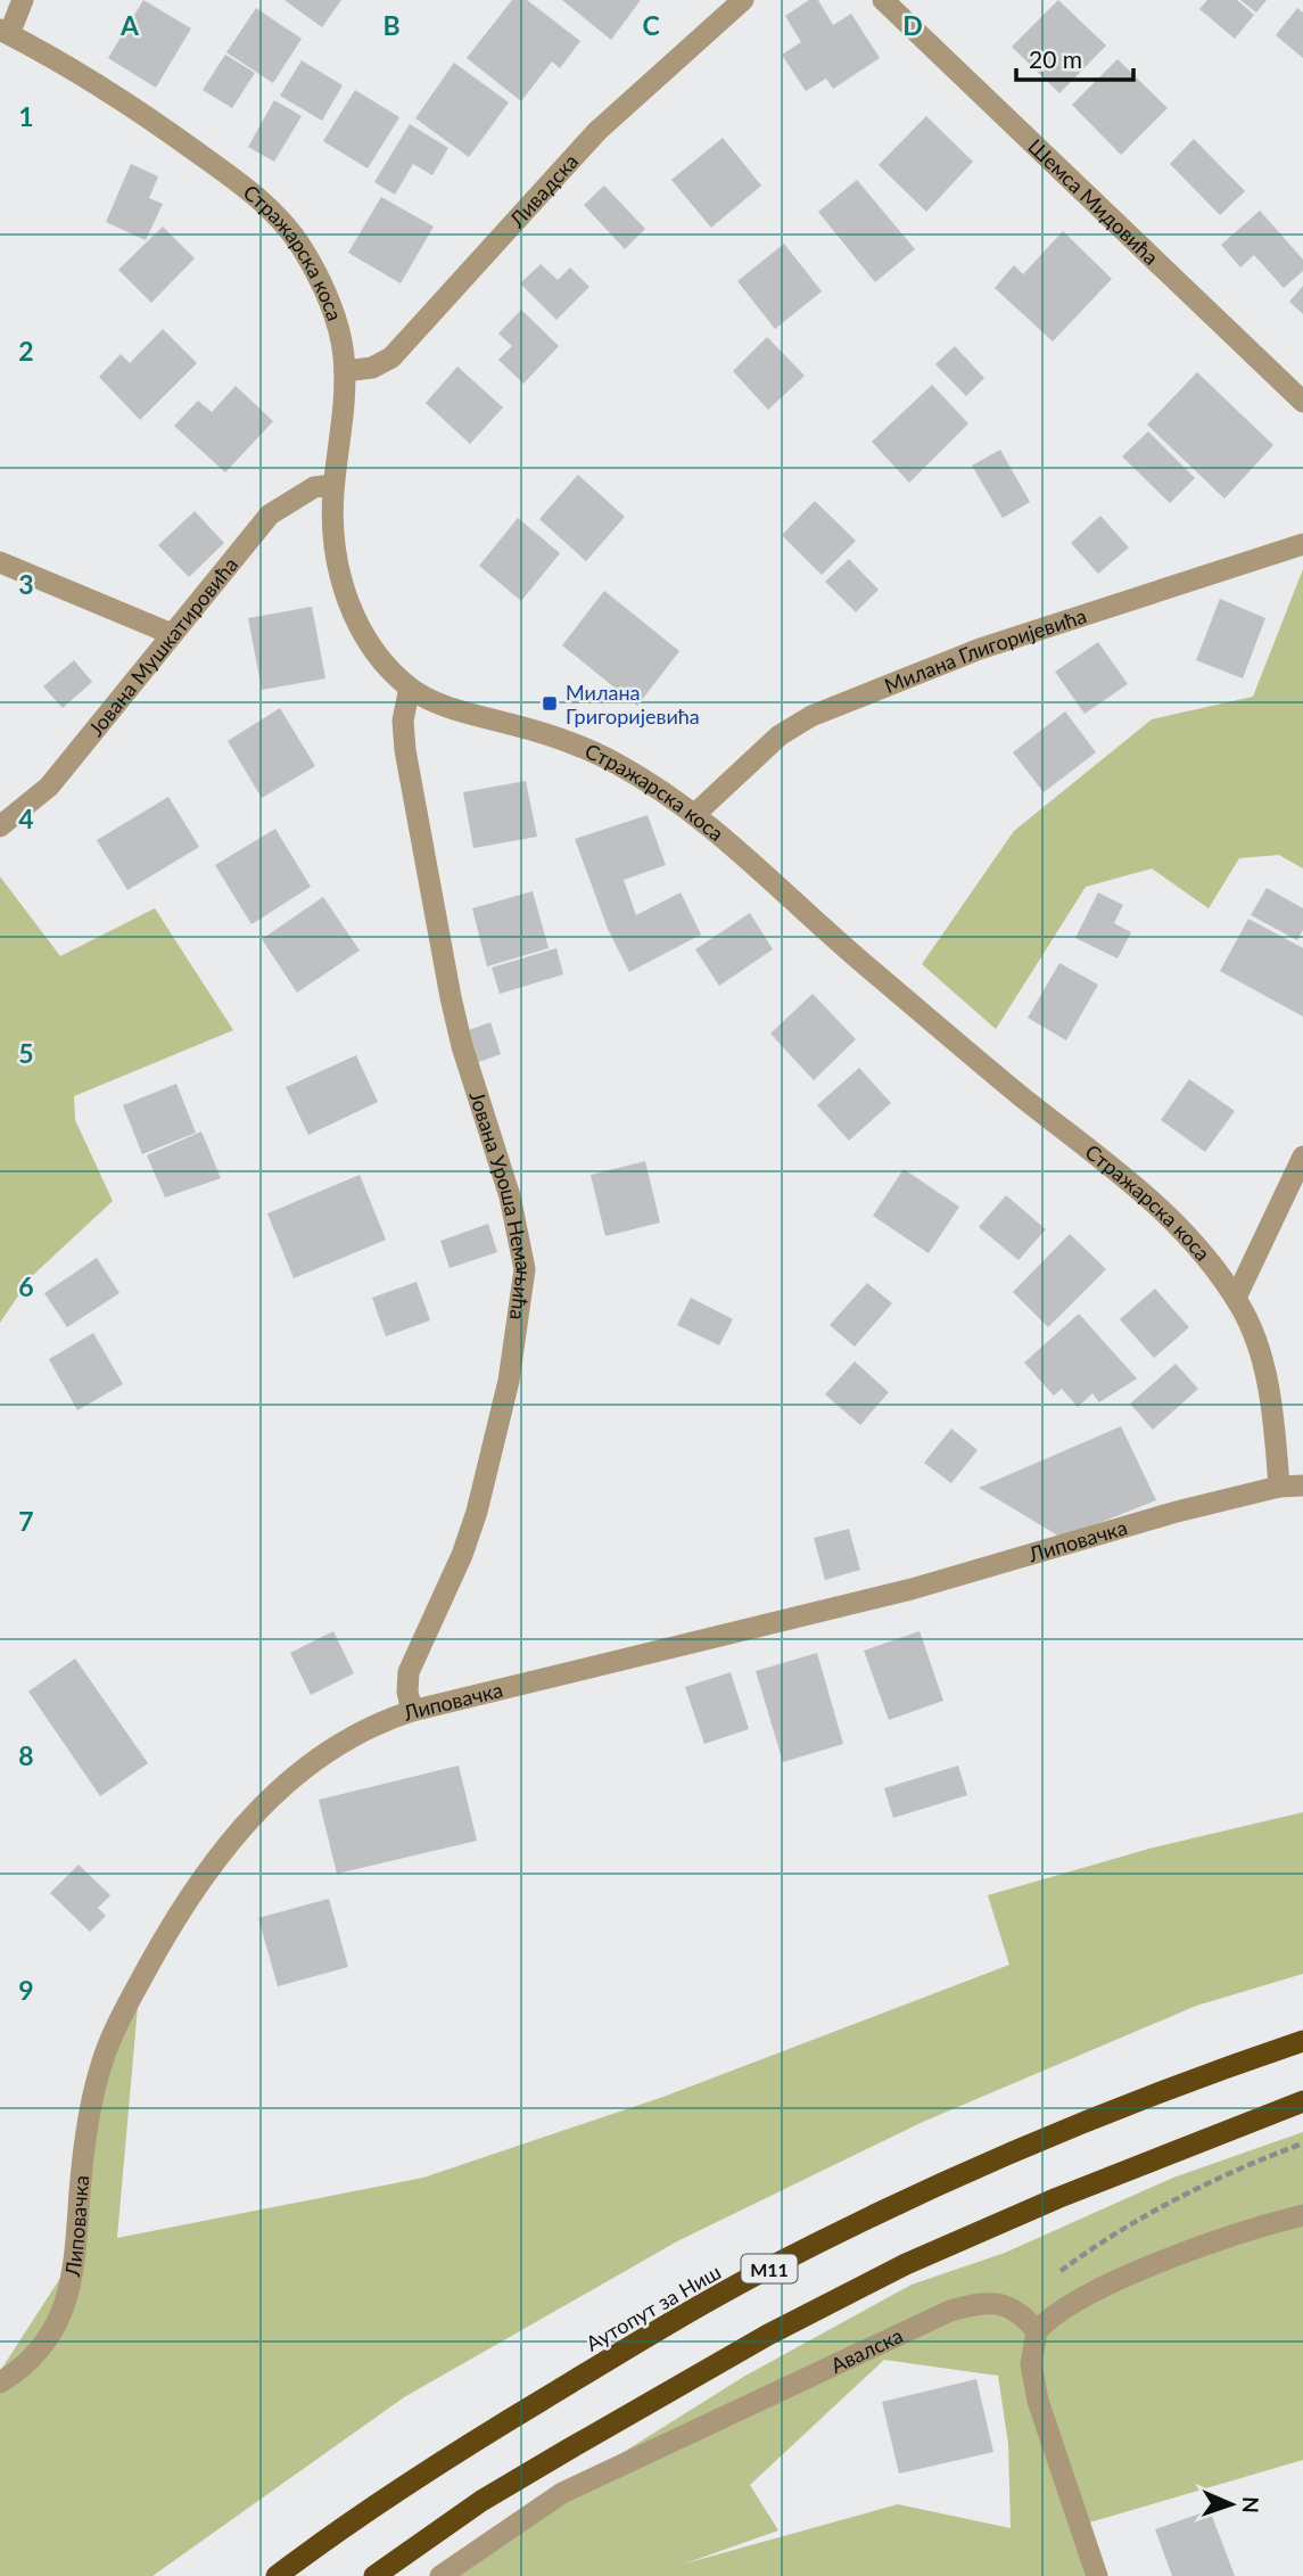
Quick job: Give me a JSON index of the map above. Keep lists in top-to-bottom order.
{
  "streets": {
    "highway": ["M11", "Аутопут за Ниш"],
    "street": [
      "Ливадска",
      "Шемса Мидовића",
      "Стражарска коса",
      "Јована Мушкатировића",
      "Милана Глигоријевића",
      "Јована Уроша Немањића",
      "Липовачка",
      "Авалска"
    ]
  },
  "crossings": [
    ["Ливадска", "Стражарска коса"],
    ["Стражарска коса", "Јована Мушкатировића"],
    ["Стражарска коса", "Милана Глигоријевића"],
    ["Стражарска коса", "Јована Уроша Немањића"],
    ["Стражарска коса", "Липовачка"],
    ["Јована Уроша Немањића", "Липовачка"]
  ],
  "places": {
    "transit": ["Милана Григоријевића"]
  },
  "scale_bar": "20 m",
  "north": "right",
  "grid": {
    "columns": [
      "A",
      "B",
      "C",
      "D"
    ],
    "rows": [
      "1",
      "2",
      "3",
      "4",
      "5",
      "6",
      "7",
      "8",
      "9"
    ]
  }
}
